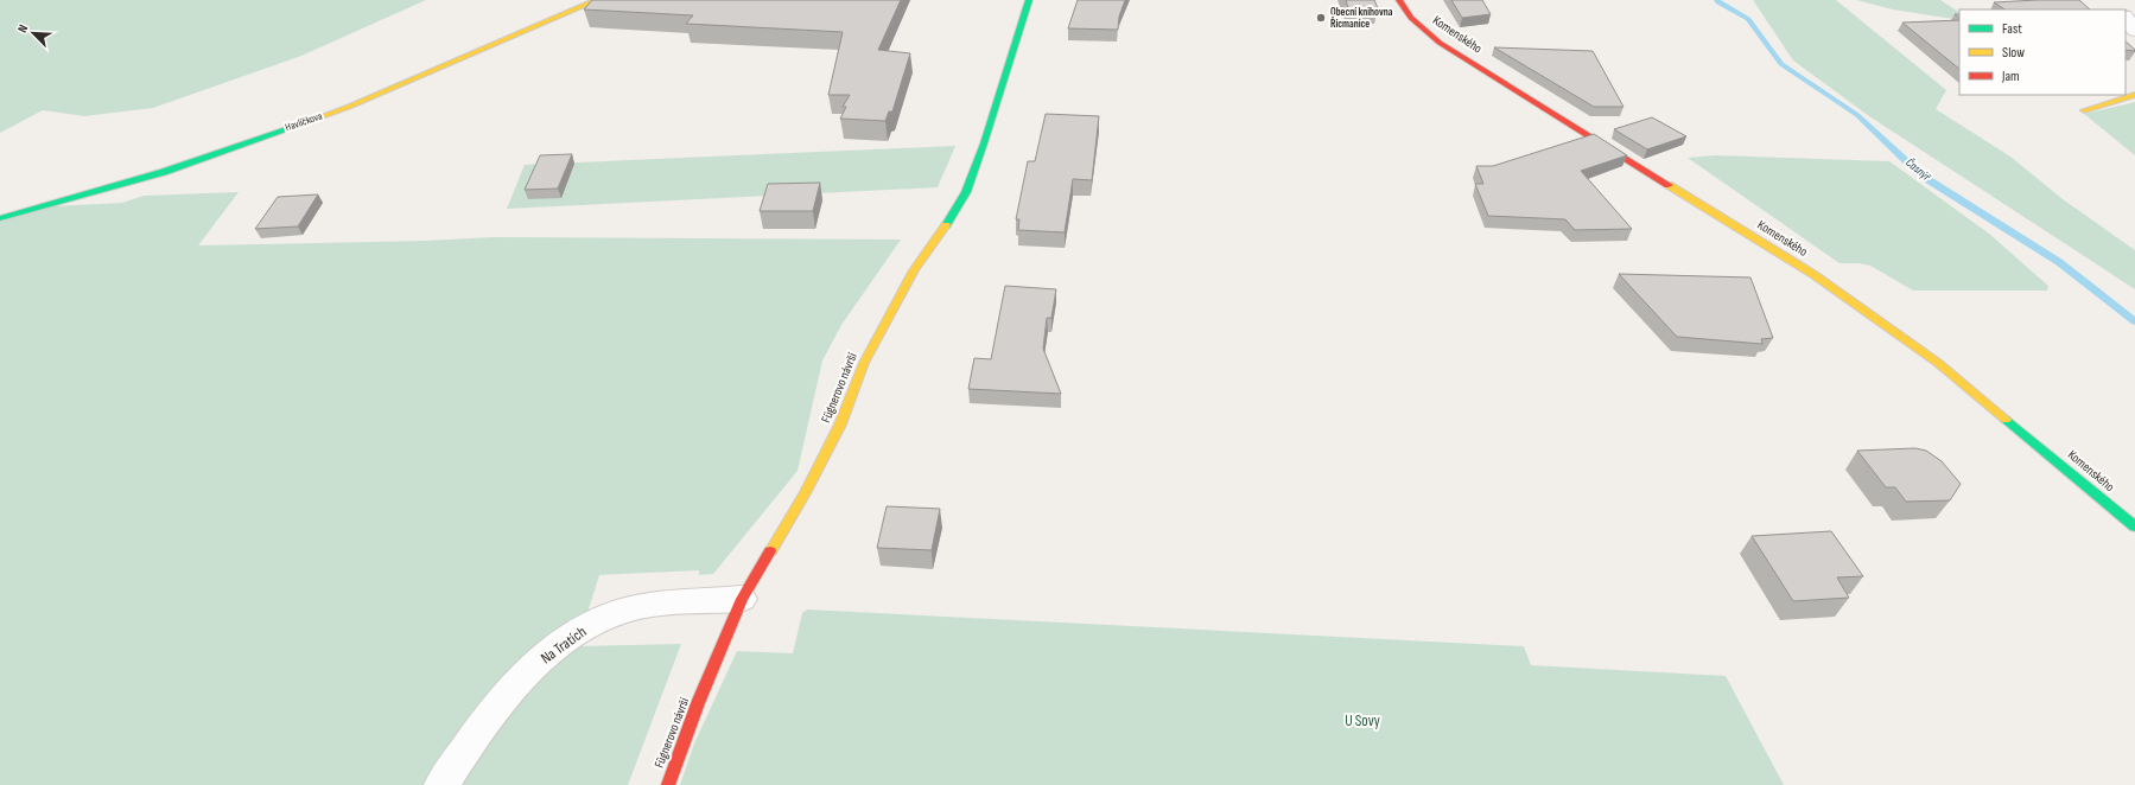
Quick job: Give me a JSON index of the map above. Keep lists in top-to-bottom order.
{
  "streets": {
    "street": [
      "Komenského",
      "Havlíčkova",
      "Fügnerovo návrší",
      "Na Tratích"
    ]
  },
  "crossings": [
    ["Fügnerovo návrší", "Na Tratích"]
  ],
  "water": ["Časnýř"],
  "parks": ["U Sovy"],
  "places": ["Obecní knihovna Řícmanice"],
  "legend": ["Fast", "Slow", "Jam"],
  "north": "top left"
}
